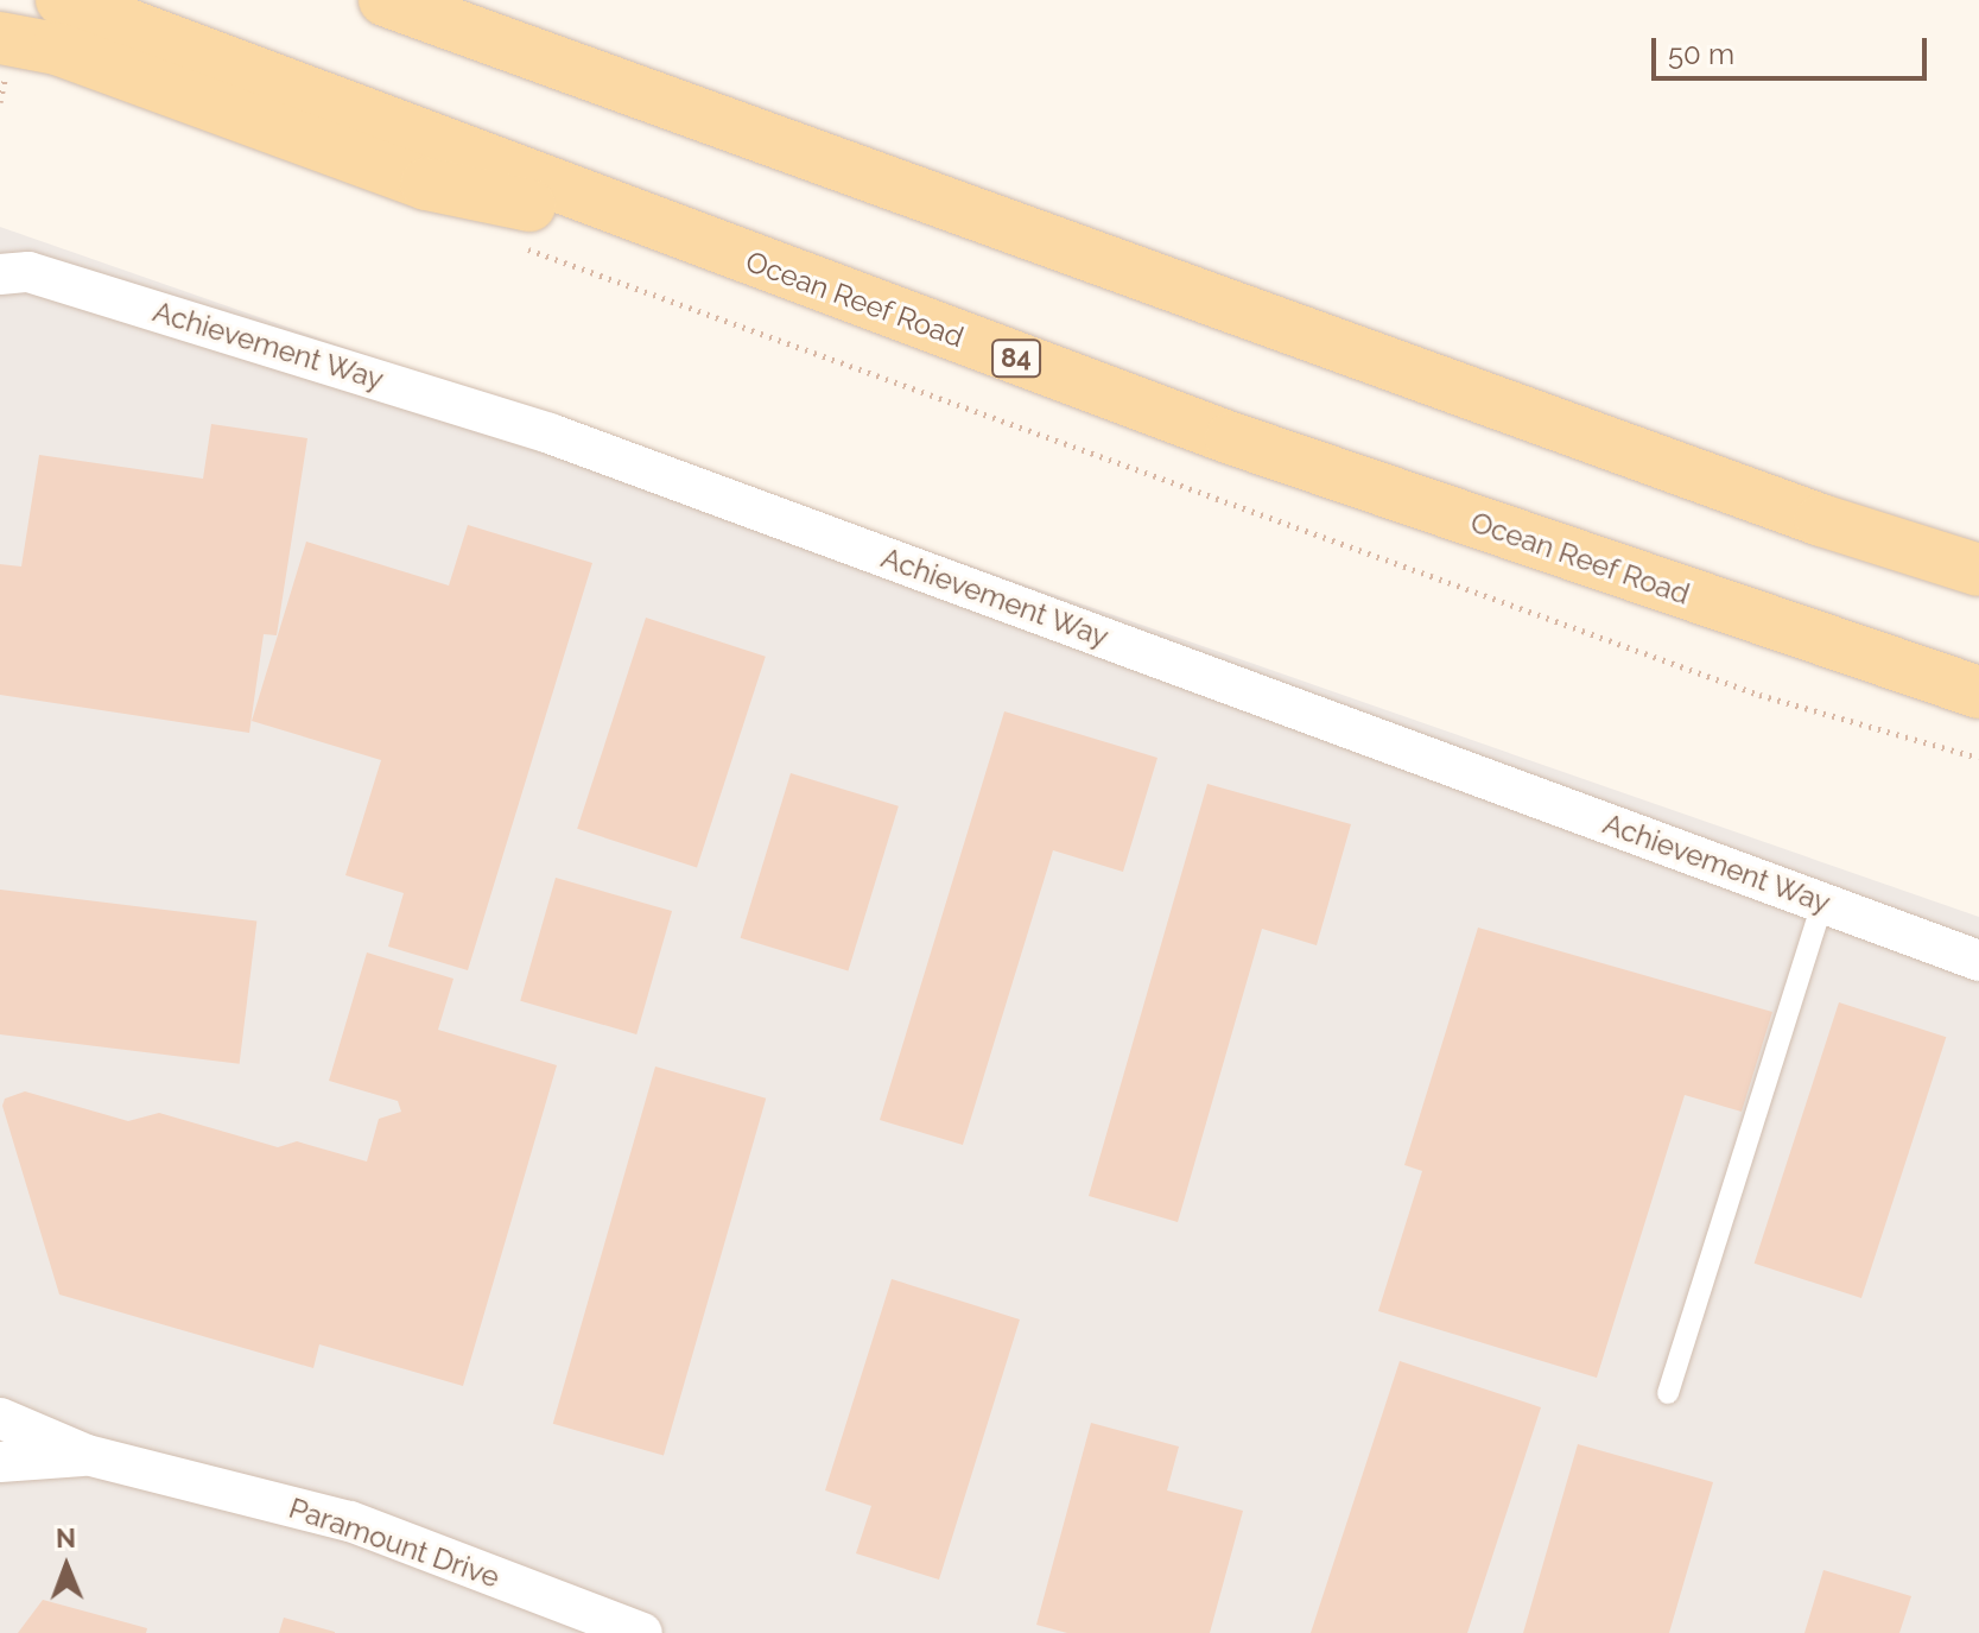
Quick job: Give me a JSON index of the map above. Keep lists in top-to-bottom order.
{
  "streets": {
    "main road": ["Ocean Reef Road", "84"],
    "street": ["Achievement Way", "Paramount Drive"]
  },
  "scale_bar": "50 m",
  "north": "top"
}
